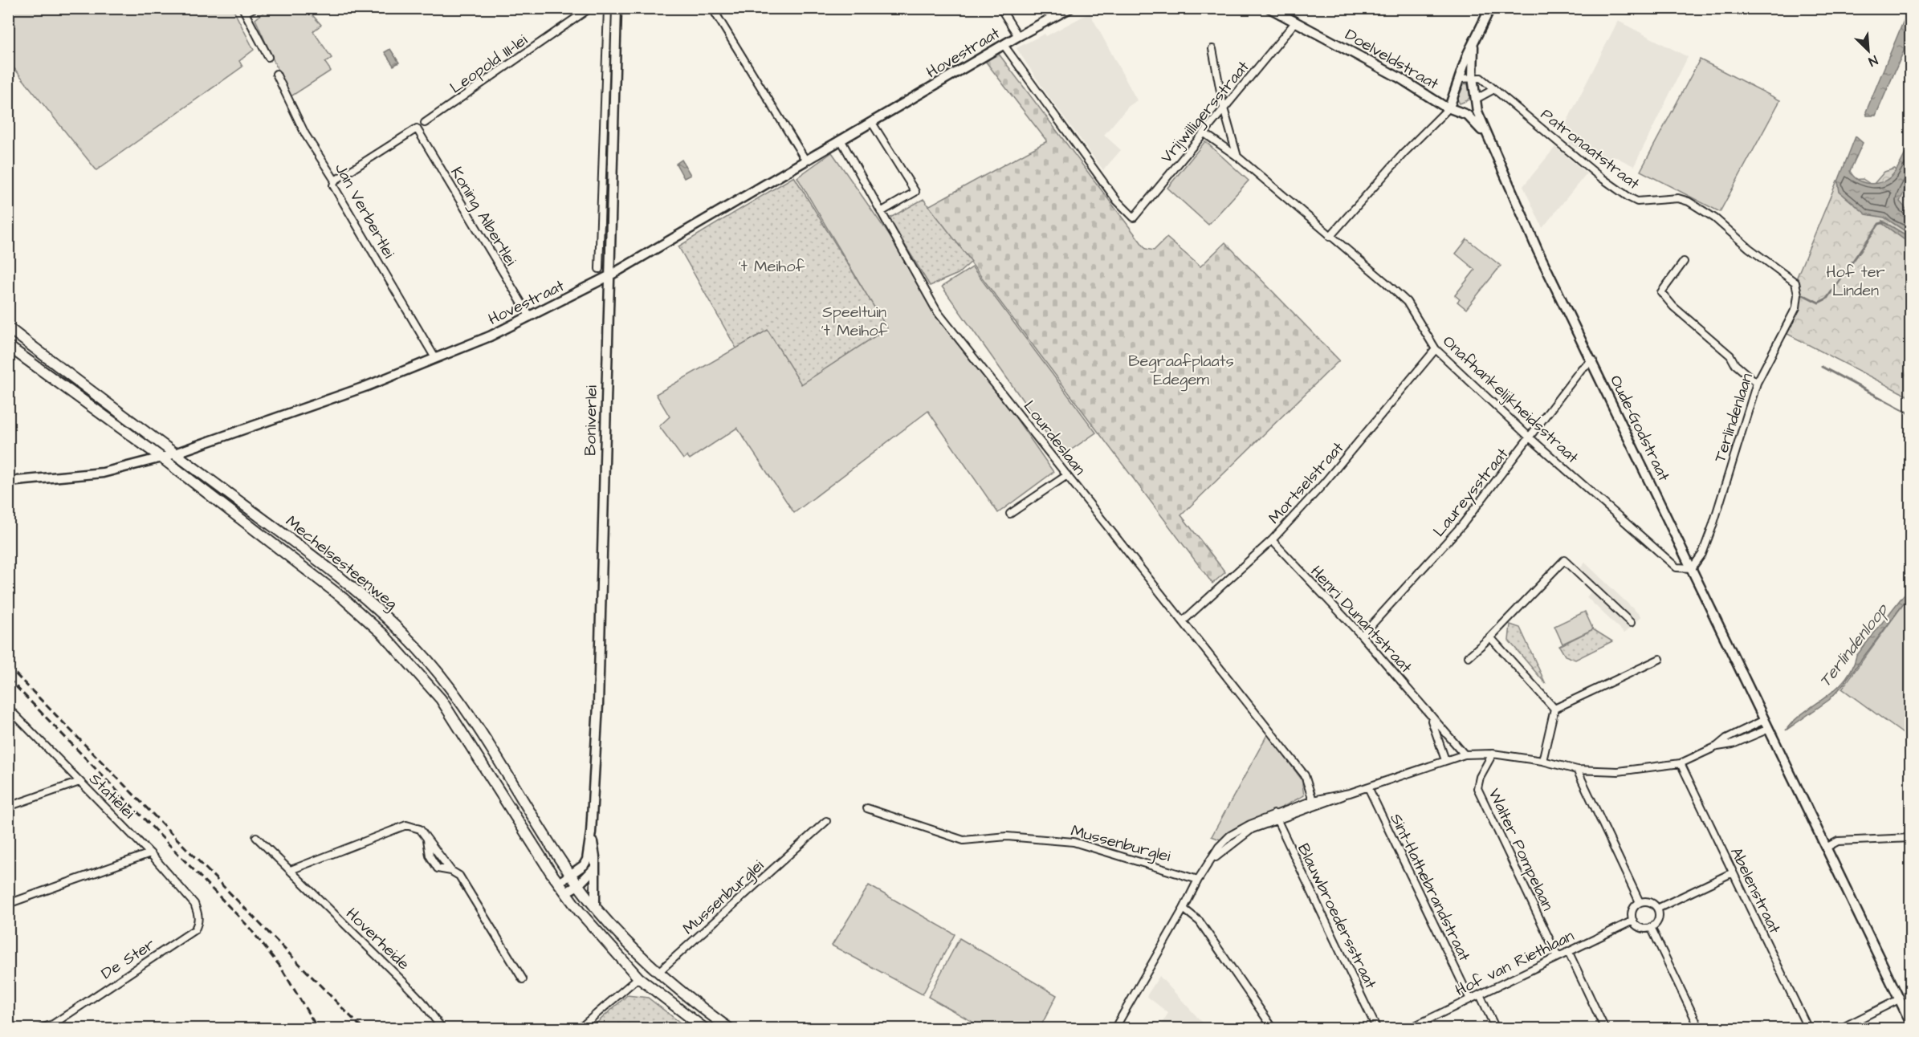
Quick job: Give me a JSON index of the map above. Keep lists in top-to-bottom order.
{
  "streets": {
    "main road": ["Mechelsesteenweg"],
    "street": [
      "Hovestraat",
      "Doelveldstraat",
      "Leopold III-lei",
      "Vrijwilligersstraat",
      "Patronaatstraat",
      "Jan Verbertlei",
      "Koning Albertlei",
      "Onafhankelijkheidsstraat",
      "Terlindenlaan",
      "Boniverlei",
      "Oude-Godstraat",
      "Lourdeslaan",
      "Mortselstraat",
      "Laureysstraat",
      "Henri Dunantstraat",
      "Statielei",
      "Mussenburglei",
      "Walter Pompelaan",
      "Sint-Hathebrandstraat",
      "Abelenstraat",
      "Blauwbroedersstraat",
      "Hoverheide",
      "De Ster",
      "Hof van Riethlaan"
    ]
  },
  "crossings": [
    ["Hovestraat", "Vrijwilligersstraat"],
    ["Hovestraat", "Jan Verbertlei"],
    ["Hovestraat", "Koning Albertlei"],
    ["Hovestraat", "Boniverlei"],
    ["Hovestraat", "Lourdeslaan"],
    ["Hovestraat", "Mechelsesteenweg"],
    ["Doelveldstraat", "Vrijwilligersstraat"],
    ["Doelveldstraat", "Oude-Godstraat"],
    ["Vrijwilligersstraat", "Onafhankelijkheidsstraat"],
    ["Patronaatstraat", "Terlindenlaan"],
    ["Patronaatstraat", "Oude-Godstraat"],
    ["Jan Verbertlei", "Koning Albertlei"],
    ["Onafhankelijkheidsstraat", "Terlindenlaan"],
    ["Onafhankelijkheidsstraat", "Oude-Godstraat"],
    ["Onafhankelijkheidsstraat", "Mortselstraat"],
    ["Onafhankelijkheidsstraat", "Laureysstraat"],
    ["Terlindenlaan", "Oude-Godstraat"],
    ["Boniverlei", "Mechelsesteenweg"],
    ["Oude-Godstraat", "Laureysstraat"],
    ["Lourdeslaan", "Mortselstraat"],
    ["Mortselstraat", "Henri Dunantstraat"],
    ["Laureysstraat", "Henri Dunantstraat"],
    ["Mechelsesteenweg", "Mussenburglei"],
    ["Statielei", "De Ster"],
    ["Walter Pompelaan", "Hof van Riethlaan"],
    ["Sint-Hathebrandstraat", "Hof van Riethlaan"]
  ],
  "water": ["Terlindenloop"],
  "parks": [
    "'t Meihof",
    "Hof ter Linden",
    "Speeltuin 't Meihof",
    "Begraafplaats Edegem"
  ],
  "north": "bottom right"
}
